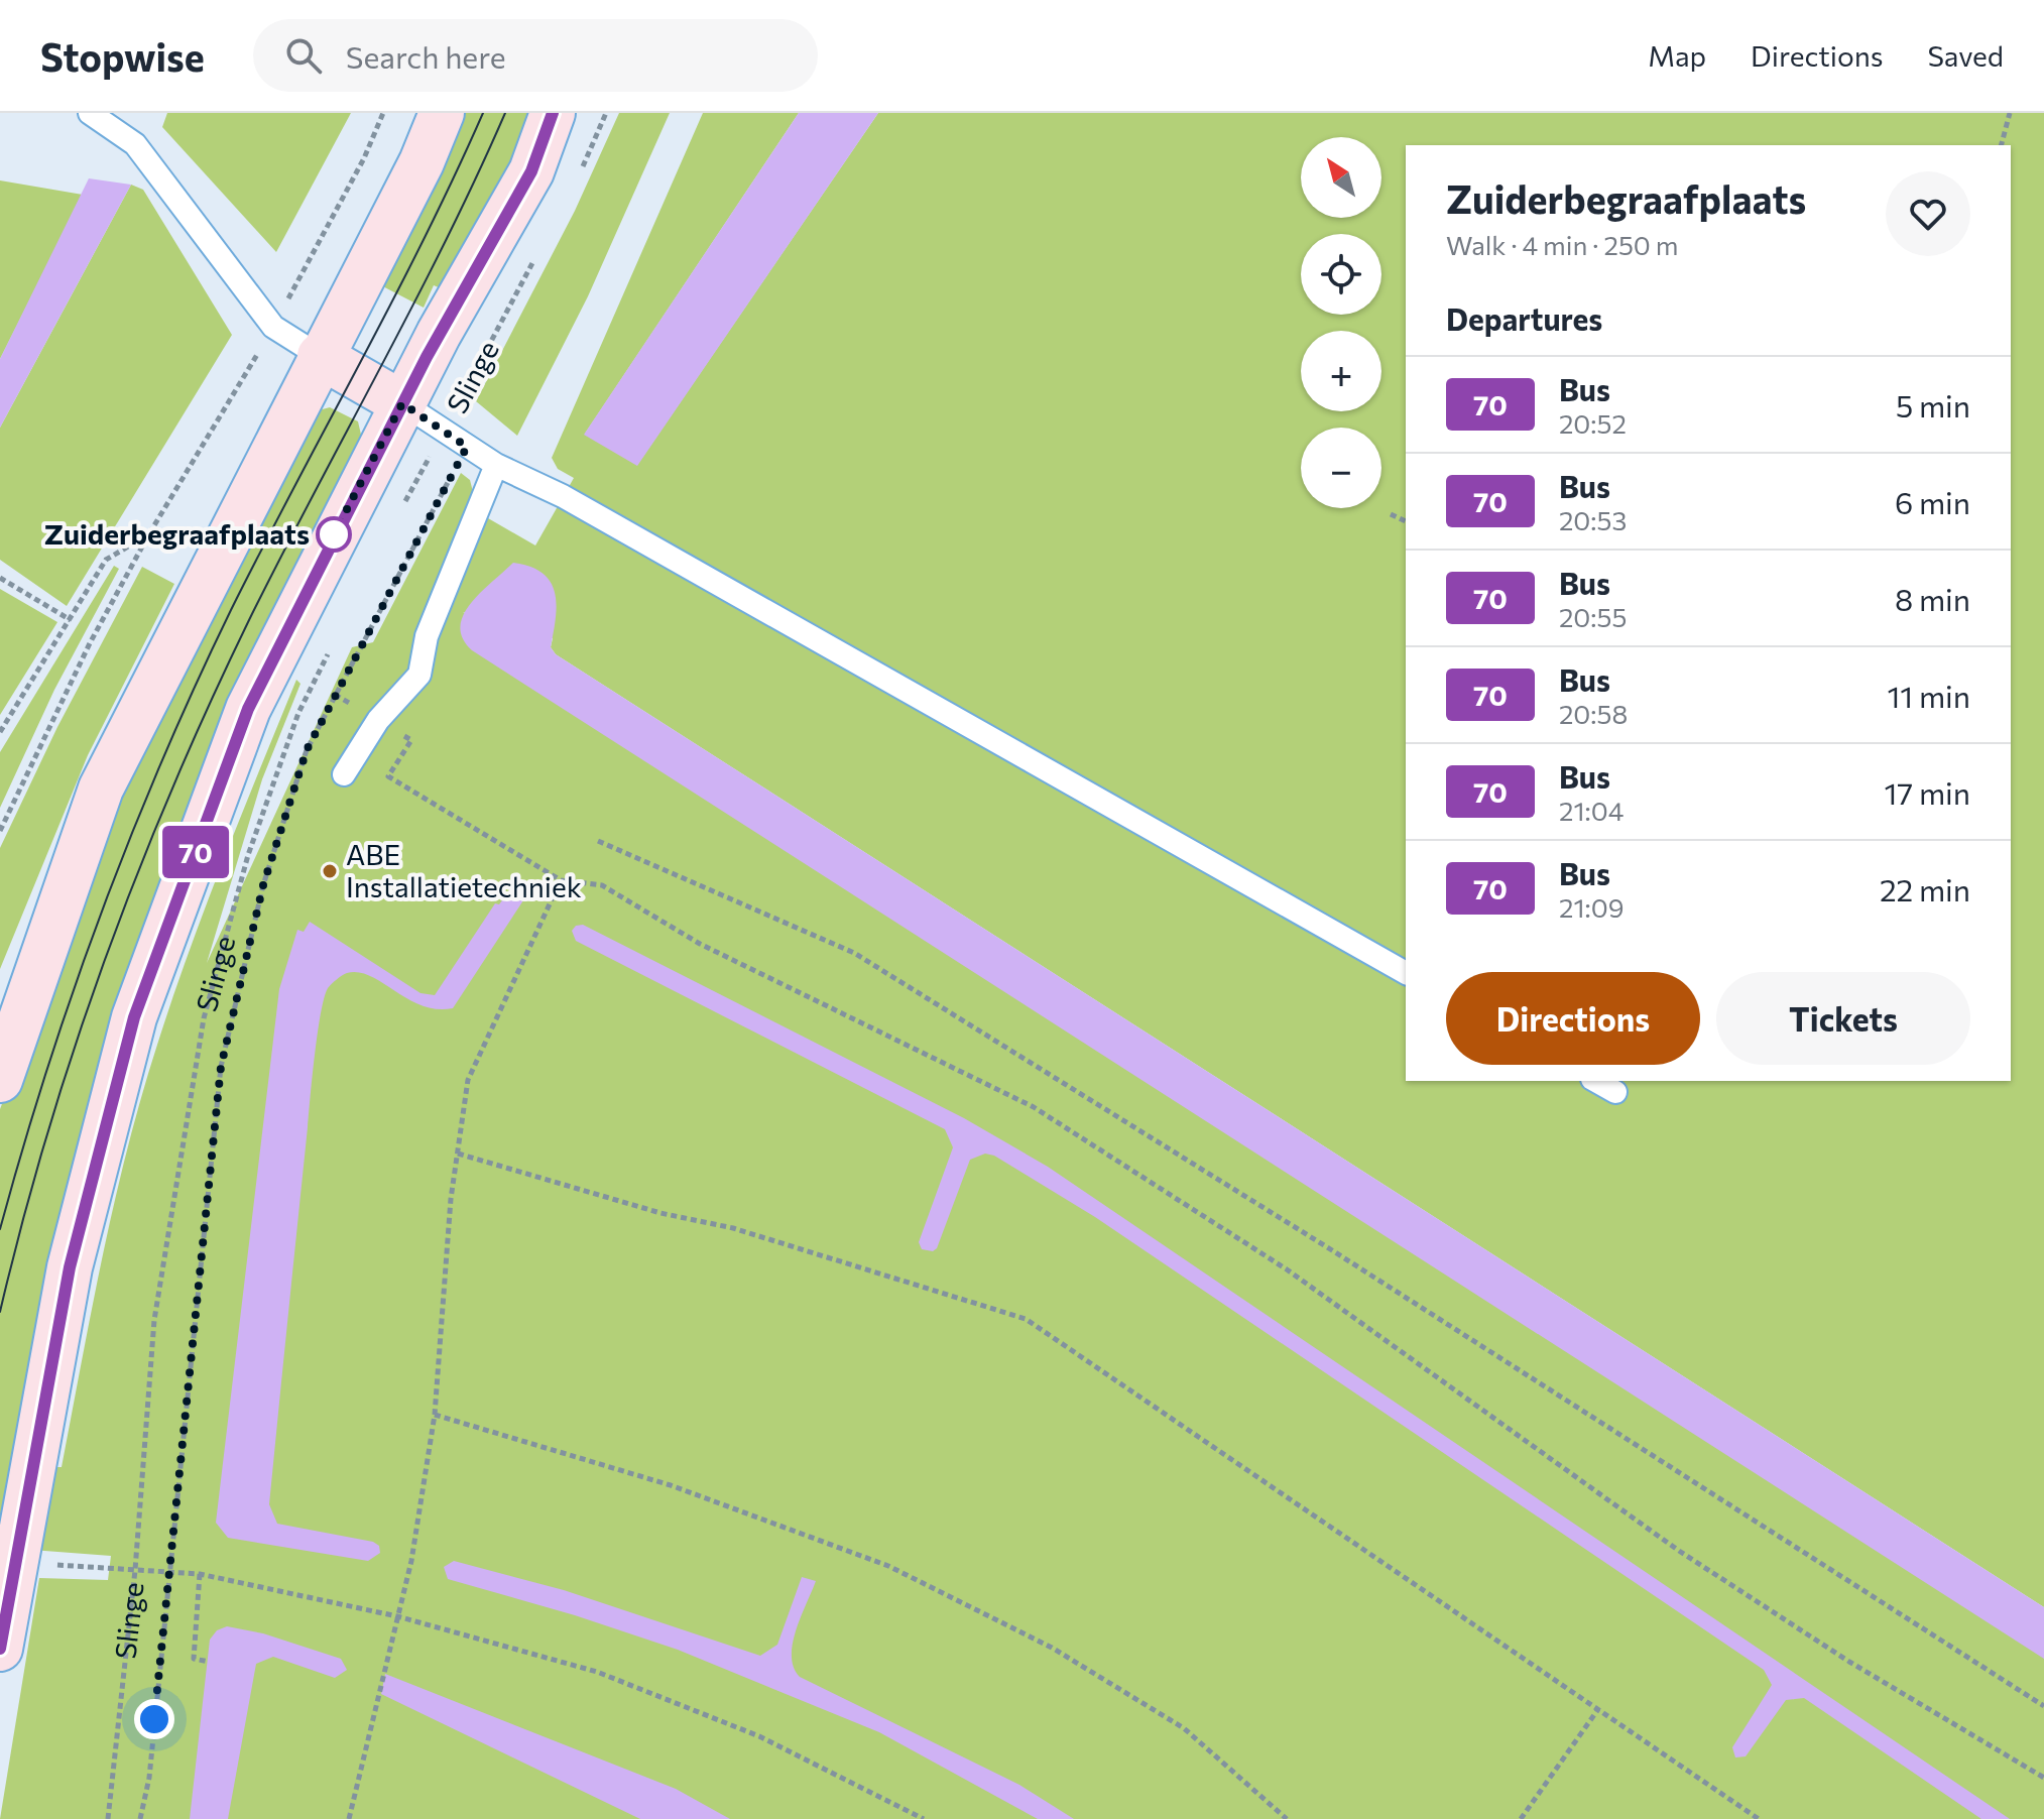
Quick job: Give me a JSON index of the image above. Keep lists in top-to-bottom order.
{
  "streets": {
    "main road": ["Slinge"]
  },
  "places": ["Zuiderbegraafplaats", "ABE Installatietechniek"],
  "lines": ["bus line 70"],
  "north": "top left",
  "page": {
    "header": "Stopwise",
    "search": "Search here",
    "nav": ["Map", "Directions", "Saved"],
    "on_map": "70",
    "map_buttons": ["+", "−"],
    "heading": [
      ["Zuiderbegraafplaats", "Walk · 4 min · 250 m"],
      "Departures"
    ],
    "list": [
      {
        "mark": "70",
        "name": "Bus",
        "note": "20:52",
        "value": "5 min"
      },
      {
        "mark": "70",
        "name": "Bus",
        "note": "20:53",
        "value": "6 min"
      },
      {
        "mark": "70",
        "name": "Bus",
        "note": "20:55",
        "value": "8 min"
      },
      {
        "mark": "70",
        "name": "Bus",
        "note": "20:58",
        "value": "11 min"
      },
      {
        "mark": "70",
        "name": "Bus",
        "note": "21:04",
        "value": "17 min"
      },
      {
        "mark": "70",
        "name": "Bus",
        "note": "21:09",
        "value": "22 min"
      }
    ],
    "buttons": ["Directions", "Tickets"]
  }
}
